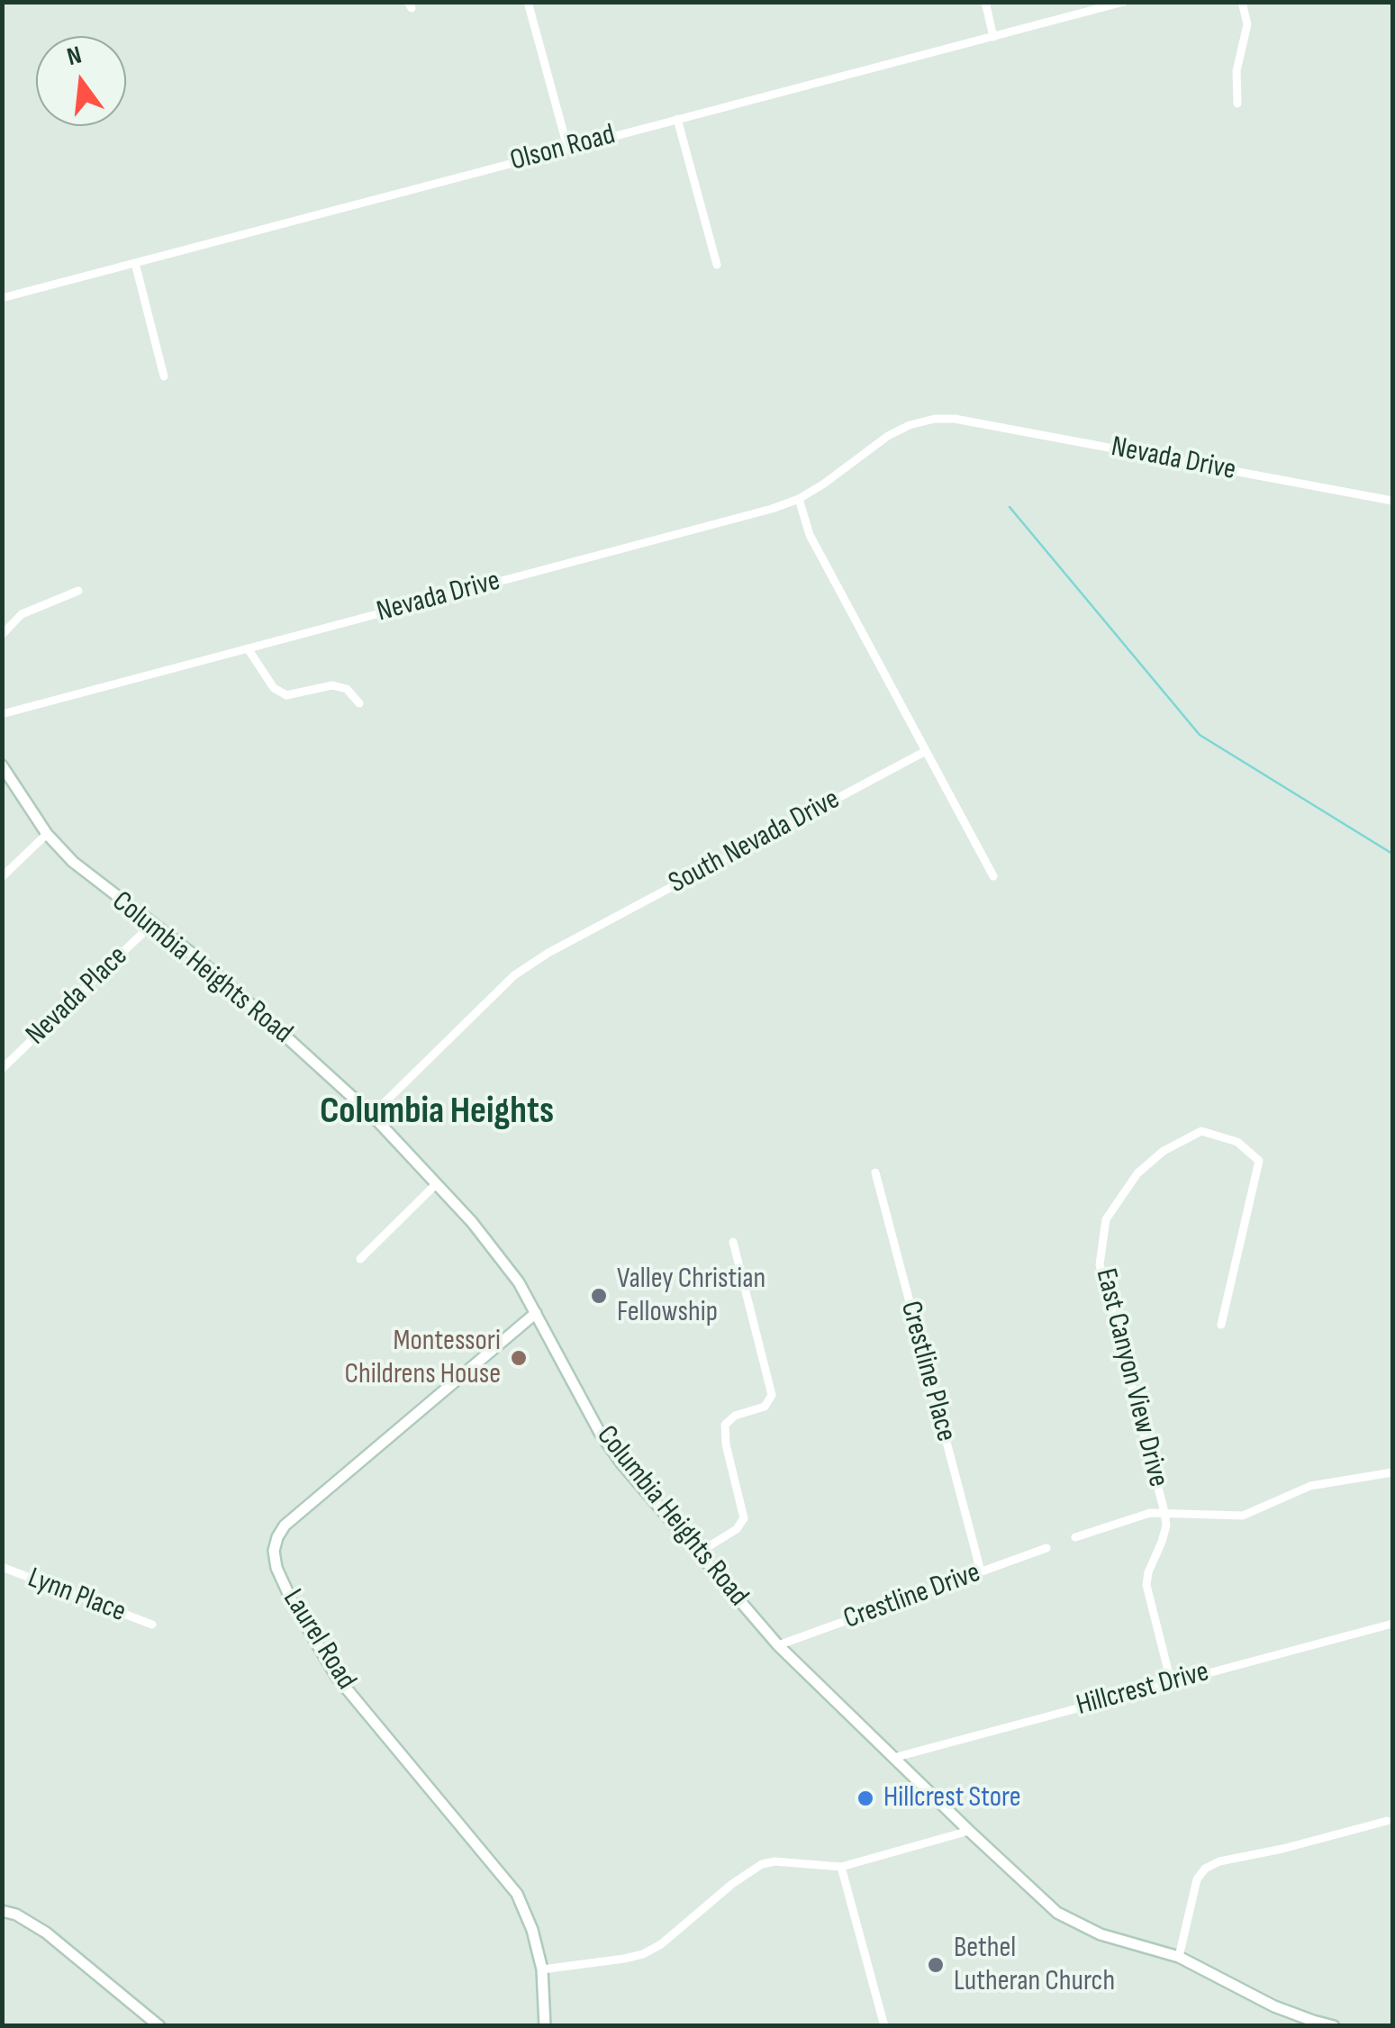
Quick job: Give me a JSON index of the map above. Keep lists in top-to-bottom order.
{
  "streets": {
    "street": [
      "Olson Road",
      "Nevada Drive",
      "South Nevada Drive",
      "Columbia Heights Road",
      "Nevada Place",
      "Crestline Place",
      "East Canyon View Drive",
      "Lynn Place",
      "Crestline Drive",
      "Laurel Road",
      "Hillcrest Drive"
    ]
  },
  "crossings": [
    ["South Nevada Drive", "Columbia Heights Road"],
    ["Columbia Heights Road", "Nevada Place"],
    ["Columbia Heights Road", "Crestline Drive"],
    ["Columbia Heights Road", "Laurel Road"],
    ["Columbia Heights Road", "Hillcrest Drive"],
    ["Crestline Place", "Crestline Drive"],
    ["East Canyon View Drive", "Hillcrest Drive"]
  ],
  "districts": ["Columbia Heights"],
  "places": [
    "Valley Christian Fellowship",
    "Montessori Childrens House",
    "Hillcrest Store",
    "Bethel Lutheran Church"
  ],
  "north": "top"
}
